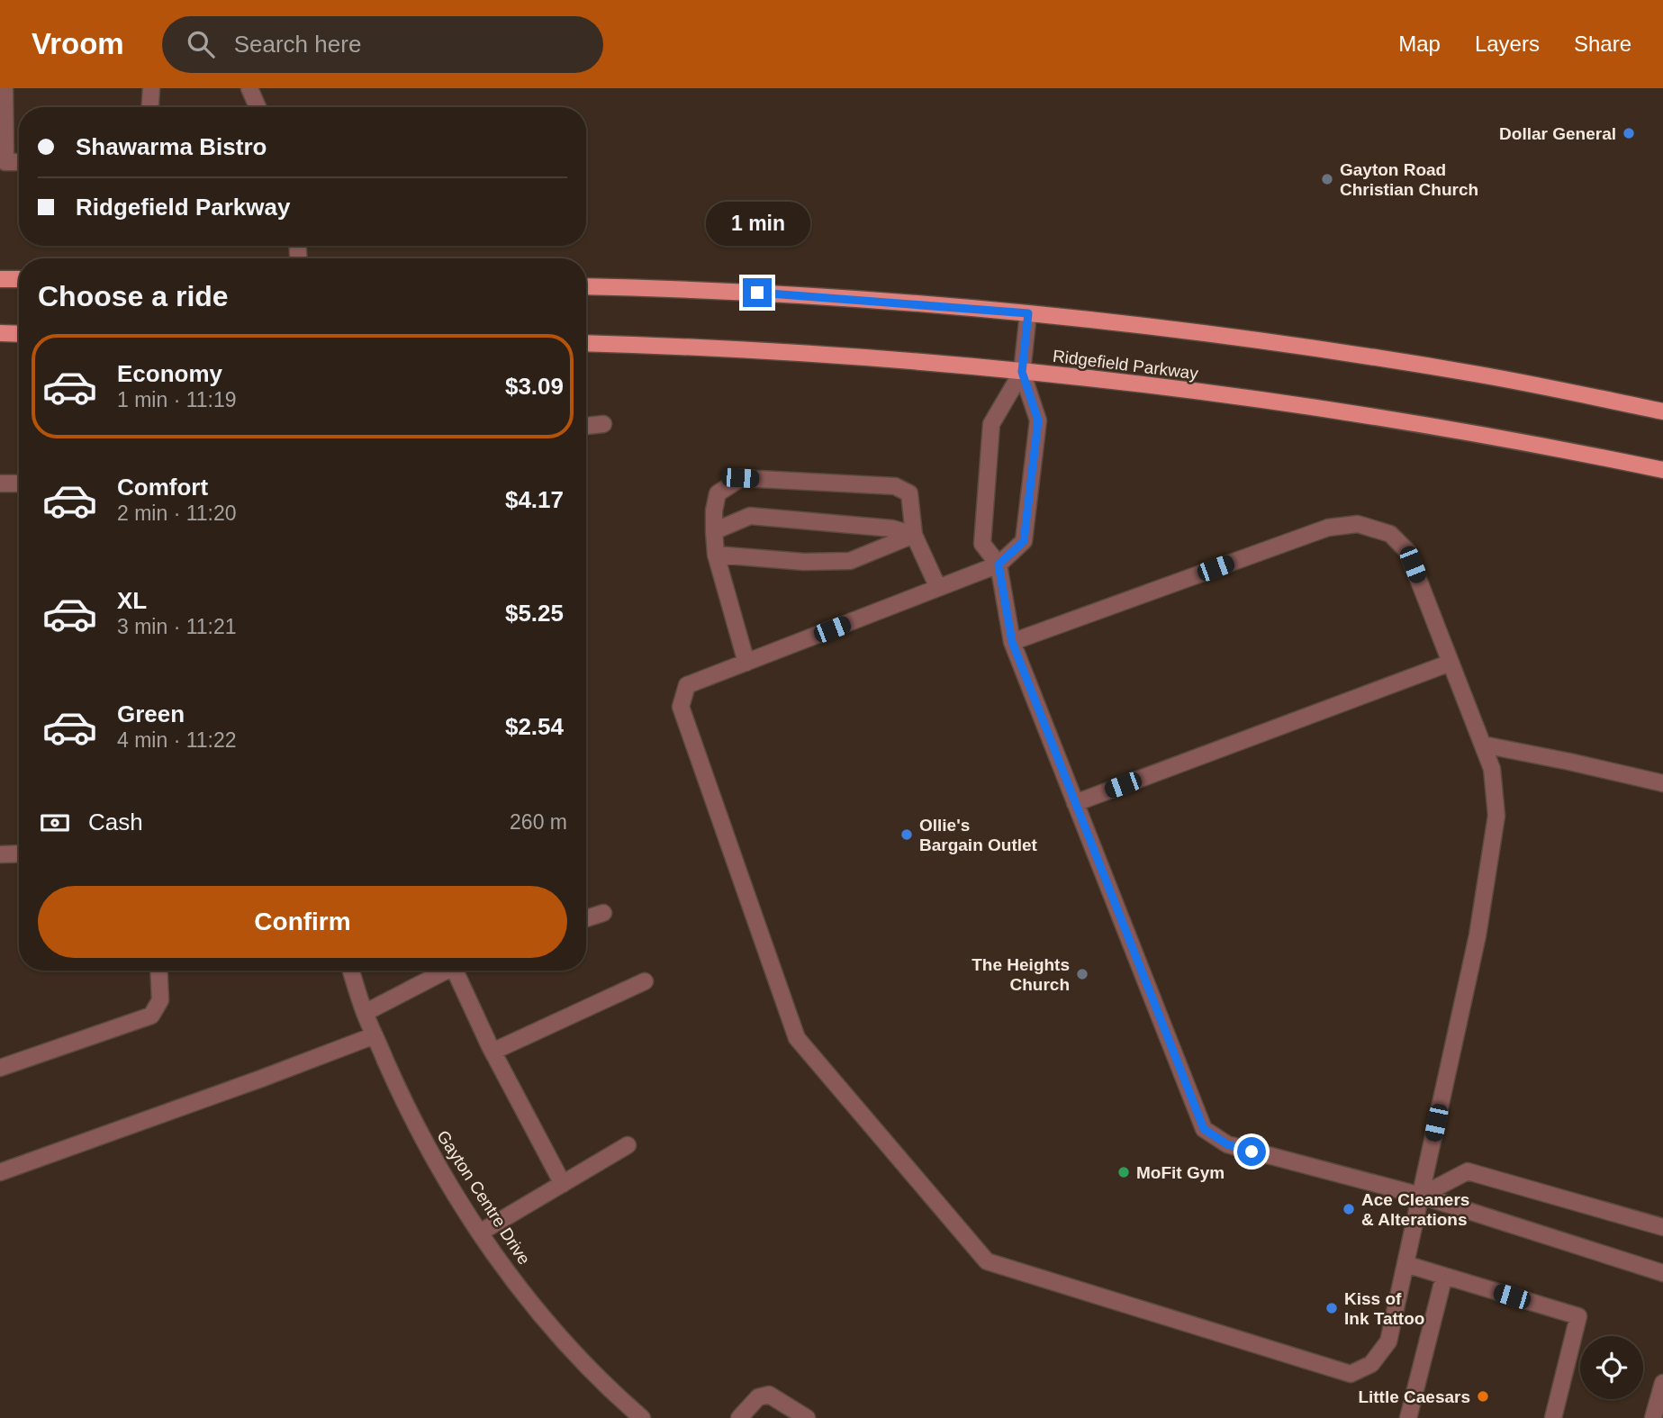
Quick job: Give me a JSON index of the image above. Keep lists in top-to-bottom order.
{
  "streets": {
    "main road": ["Ridgefield Parkway"],
    "street": ["Gayton Centre Drive"]
  },
  "places": [
    "Dollar General",
    "Gayton Road Christian Church",
    "Ollie's Bargain Outlet",
    "The Heights Church",
    "MoFit Gym",
    "Ace Cleaners & Alterations",
    "Kiss of Ink Tattoo",
    "Little Caesars"
  ],
  "page": {
    "header": "Vroom",
    "search": "Search here",
    "nav": ["Map", "Layers", "Share"],
    "banner": ["Shawarma Bistro", "Ridgefield Parkway"],
    "bubble": "1 min",
    "heading": "Choose a ride",
    "list": [
      {
        "name": "Economy",
        "note": "1 min · 11:19",
        "value": "$3.09"
      },
      {
        "name": "Comfort",
        "note": "2 min · 11:20",
        "value": "$4.17"
      },
      {
        "name": "XL",
        "note": "3 min · 11:21",
        "value": "$5.25"
      },
      {
        "name": "Green",
        "note": "4 min · 11:22",
        "value": "$2.54"
      }
    ],
    "pay": ["Cash", "260 m"],
    "buttons": "Confirm"
  }
}
